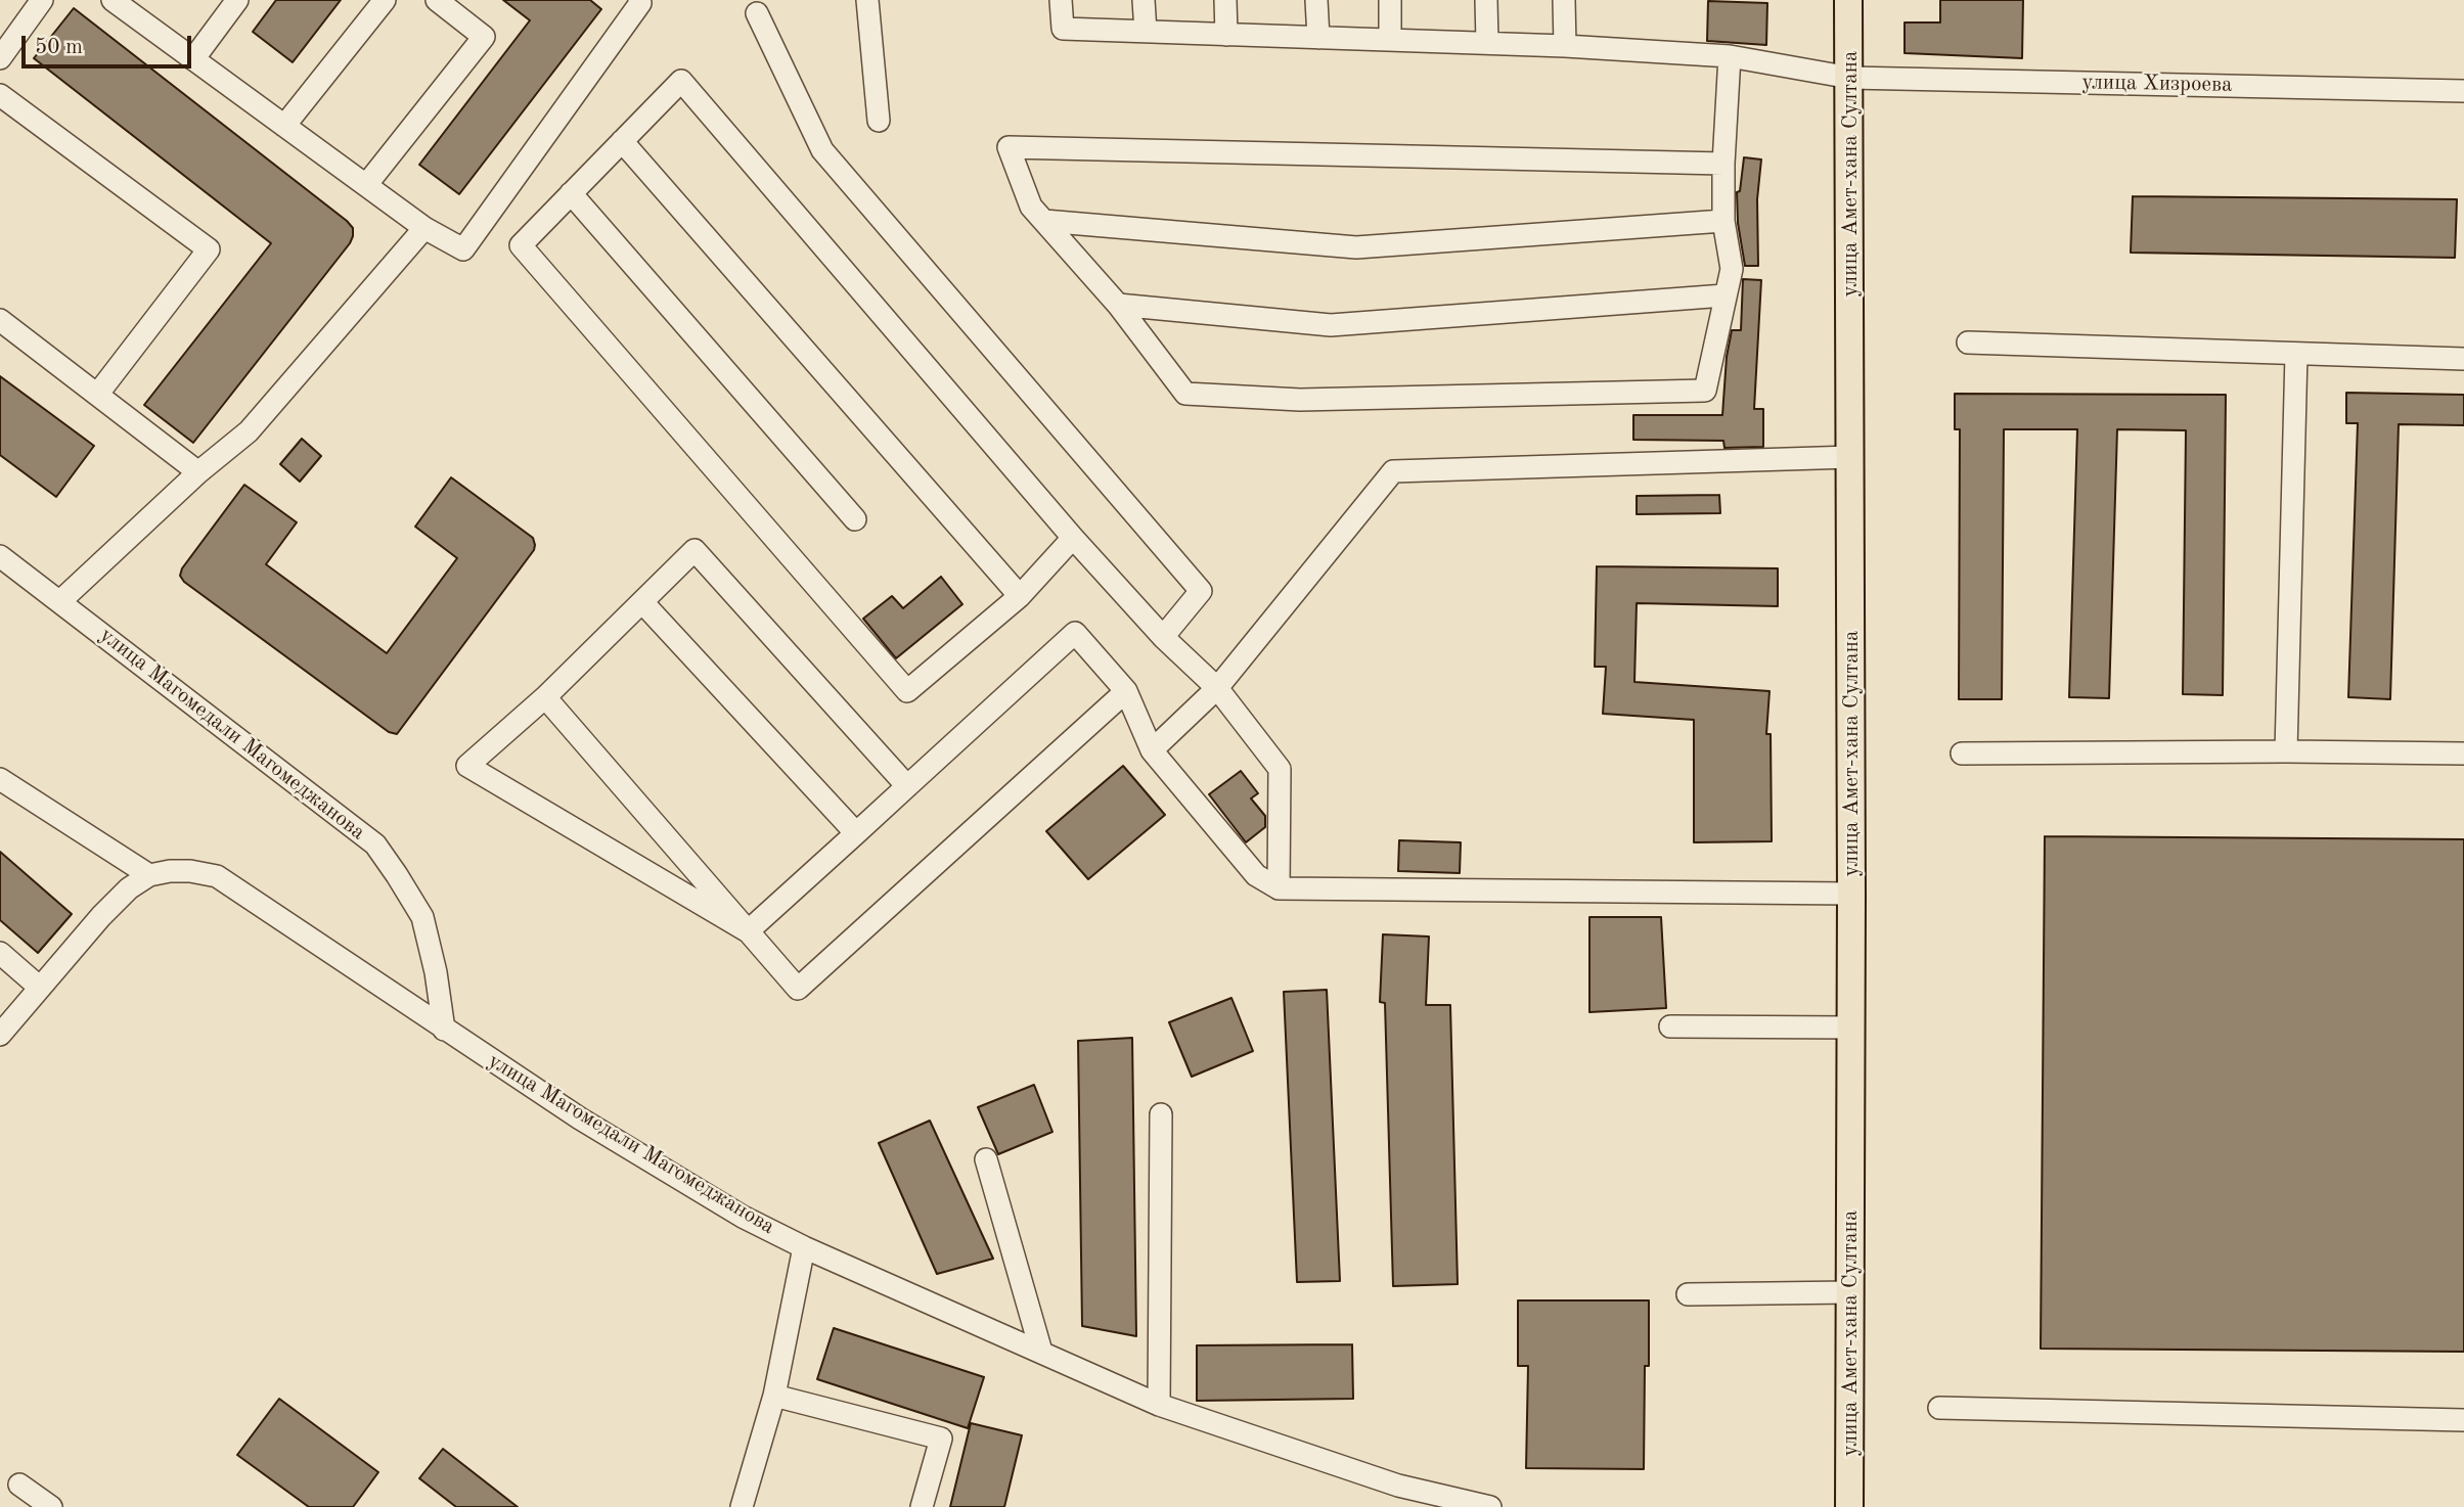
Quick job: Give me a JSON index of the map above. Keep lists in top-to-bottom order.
{
  "streets": {
    "main road": ["улица Амет-хана Султана"],
    "street": ["улица Хизроева", "улица Магомедали Магомеджановa"]
  },
  "crossings": [
    ["улица Хизроева", "улица Амет-хана Султана"]
  ],
  "scale_bar": "50 m"
}
